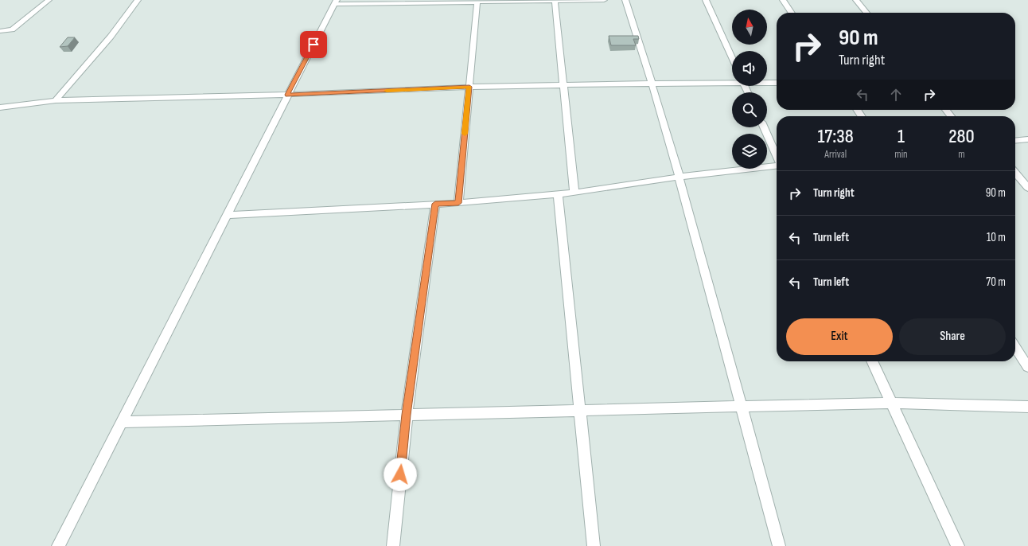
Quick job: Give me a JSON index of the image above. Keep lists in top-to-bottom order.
{
  "north": "top",
  "page": {
    "turn": ["90 m", "Turn right"],
    "eta": [
      "17:38",
      "Arrival",
      "1",
      "min",
      "280",
      "m"
    ],
    "list": [
      {
        "name": "Turn right",
        "value": "90 m"
      },
      {
        "name": "Turn left",
        "value": "10 m"
      },
      {
        "name": "Turn left",
        "value": "70 m"
      }
    ],
    "buttons": ["Exit", "Share"]
  }
}
